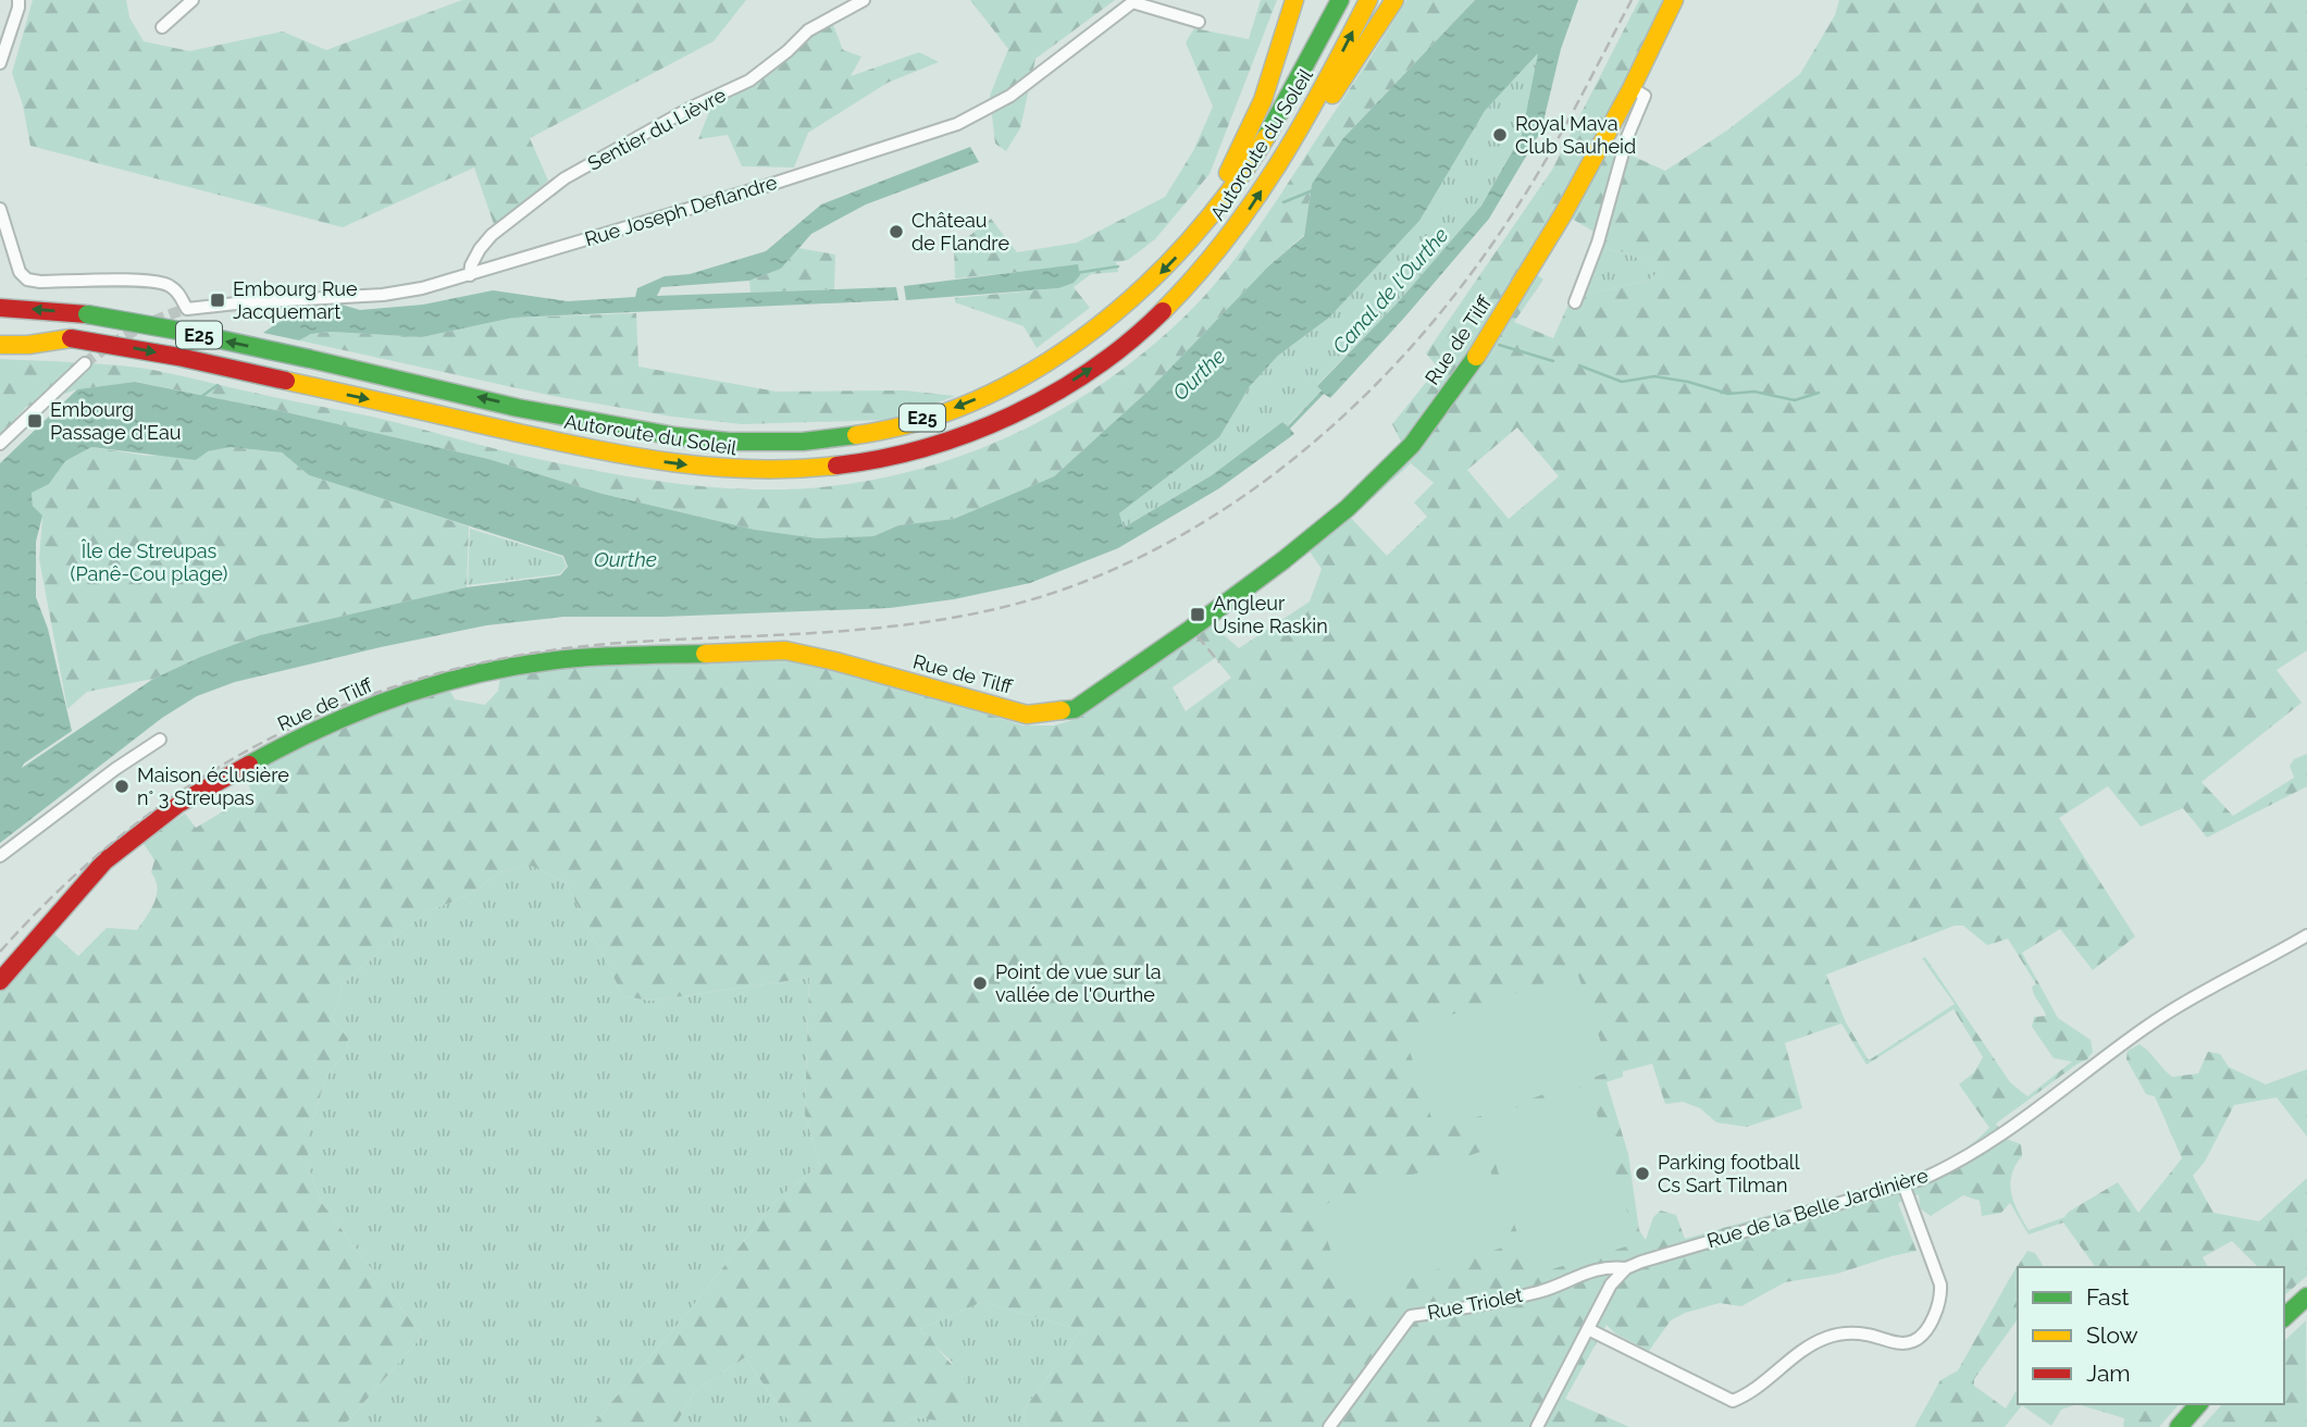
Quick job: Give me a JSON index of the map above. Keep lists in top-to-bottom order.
{
  "streets": {
    "main road": ["Autoroute du Soleil", "E25", "Rue de Tilff"],
    "street": [
      "Sentier du Lièvre",
      "Rue Joseph Deflandre",
      "Rue de la Belle Jardinière",
      "Rue Triolet"
    ]
  },
  "crossings": [
    ["Sentier du Lièvre", "Rue Joseph Deflandre"],
    ["Rue de la Belle Jardinière", "Rue Triolet"]
  ],
  "water": ["Canal de l'Ourthe", "Ourthe"],
  "parks": ["Île de Streupas (Panê-Cou plage)"],
  "places": {
    "other": [
      "Royal Mava Club Sauheid",
      "Château de Flandre",
      "Maison éclusière n° 3 Streupas",
      "Point de vue sur la vallée de l'Ourthe",
      "Parking football Cs Sart Tilman"
    ],
    "transit": ["Embourg Rue Jacquemart", "Embourg Passage d'Eau", "Angleur Usine Raskin"]
  },
  "legend": ["Fast", "Slow", "Jam"]
}
